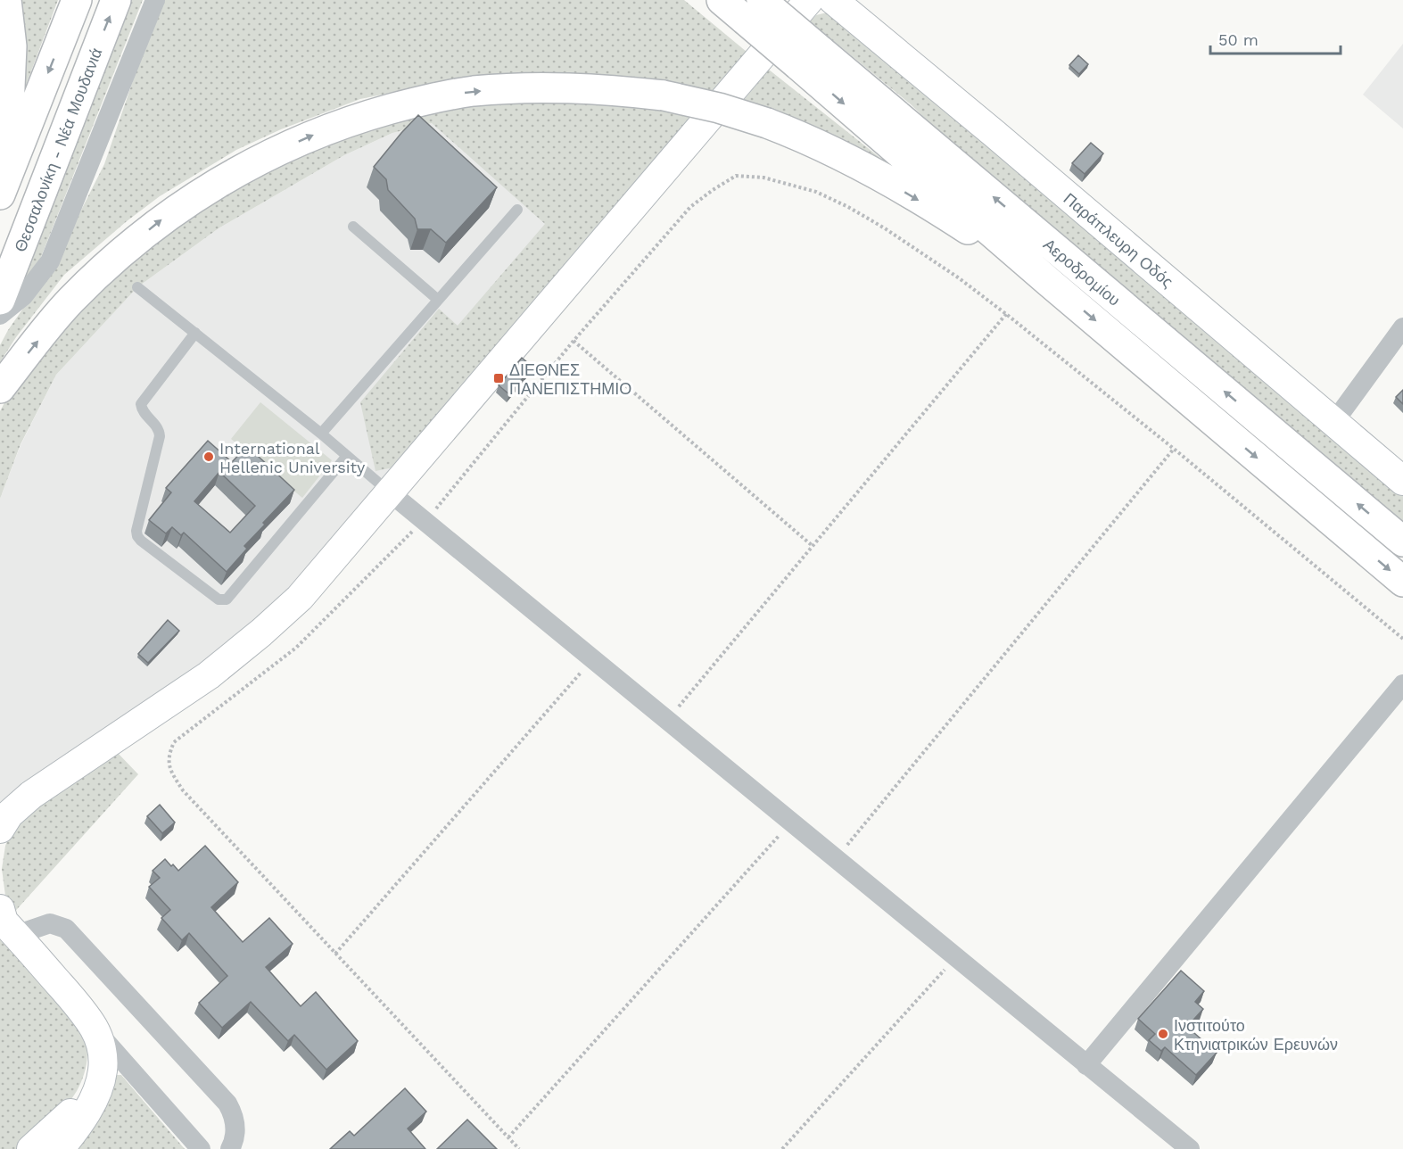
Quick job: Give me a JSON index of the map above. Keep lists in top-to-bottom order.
{
  "streets": {
    "highway": ["Θεσσαλονίκη - Νέα Μουδανιά", "Αεροδρομίου"],
    "street": ["Παράπλευρη Οδός"]
  },
  "places": {
    "transit": ["ΔΙΕΘΝΕΣ ΠΑΝΕΠΙΣΤΗΜΙΟ"],
    "other": ["International Hellenic University", "Ινστιτούτο Κτηνιατρικών Ερευνών"]
  },
  "scale_bar": "50 m"
}
